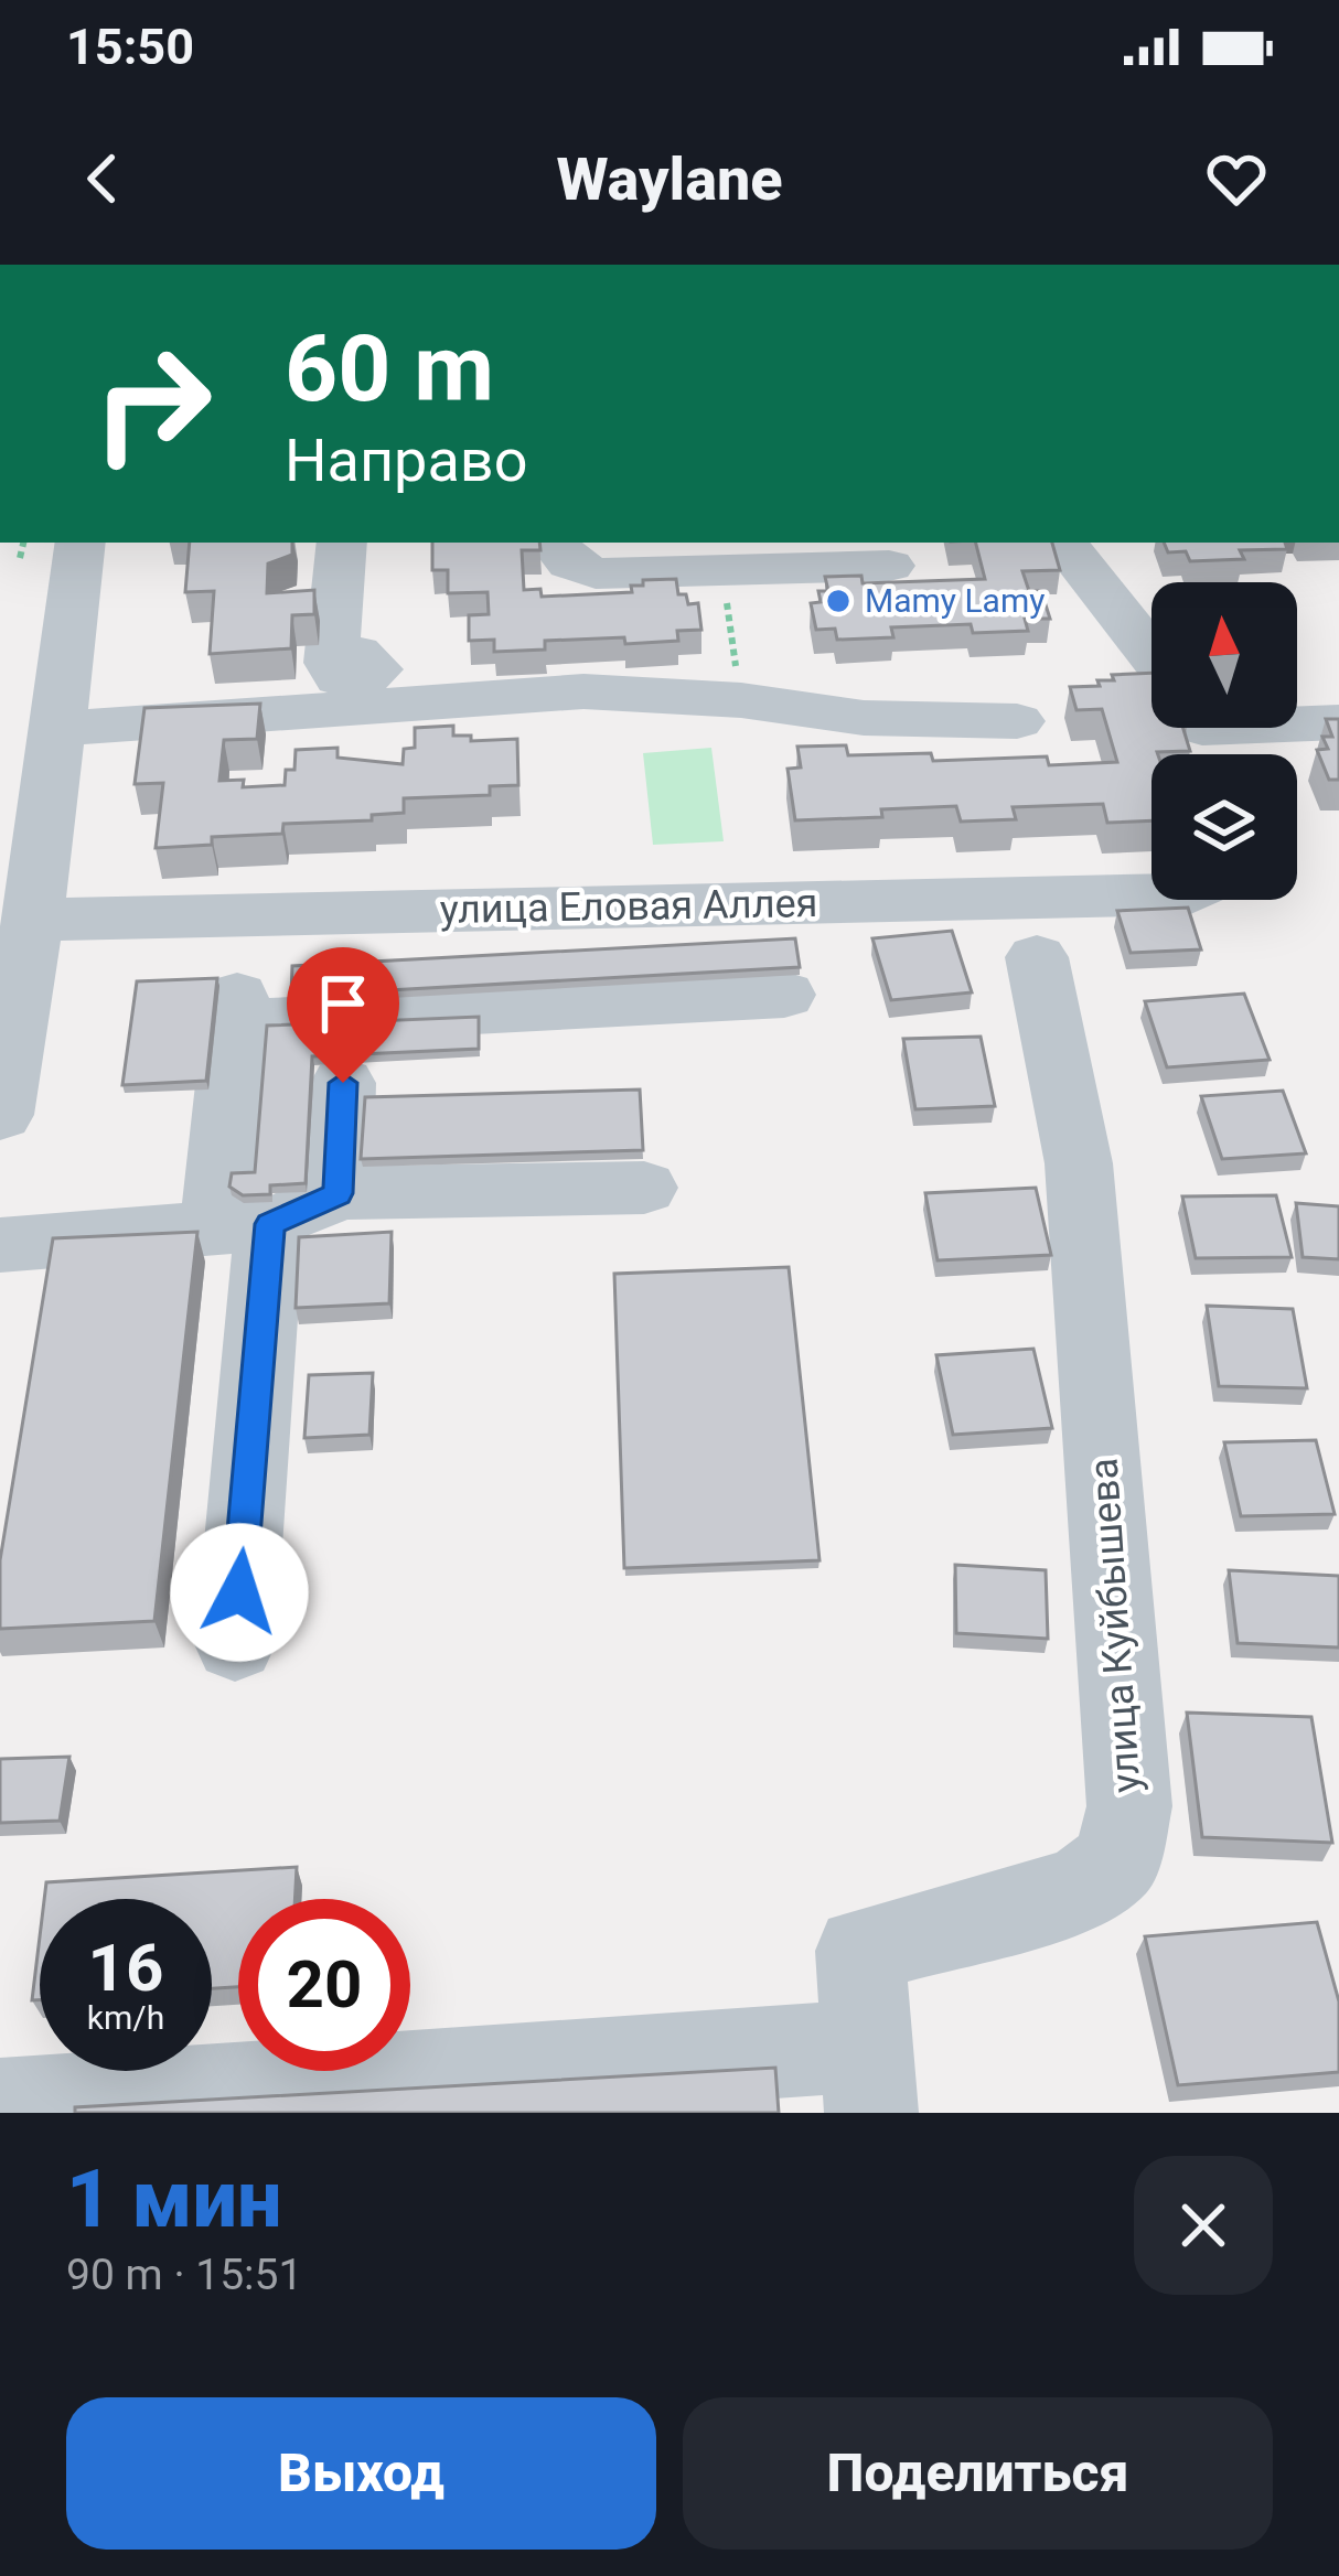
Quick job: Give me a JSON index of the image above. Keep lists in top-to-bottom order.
{
  "streets": {
    "street": ["улица Еловая Аллея", "улица Куйбышева"]
  },
  "places": ["Mamy Lamy"],
  "north": "top",
  "page": {
    "status": "15:50",
    "header": "Waylane",
    "turn": ["60 m", "Направо"],
    "speed": "16 km/h",
    "limit": "20",
    "heading": ["1 мин", "90 m · 15:51"],
    "buttons": ["Выход", "Поделиться"]
  }
}
